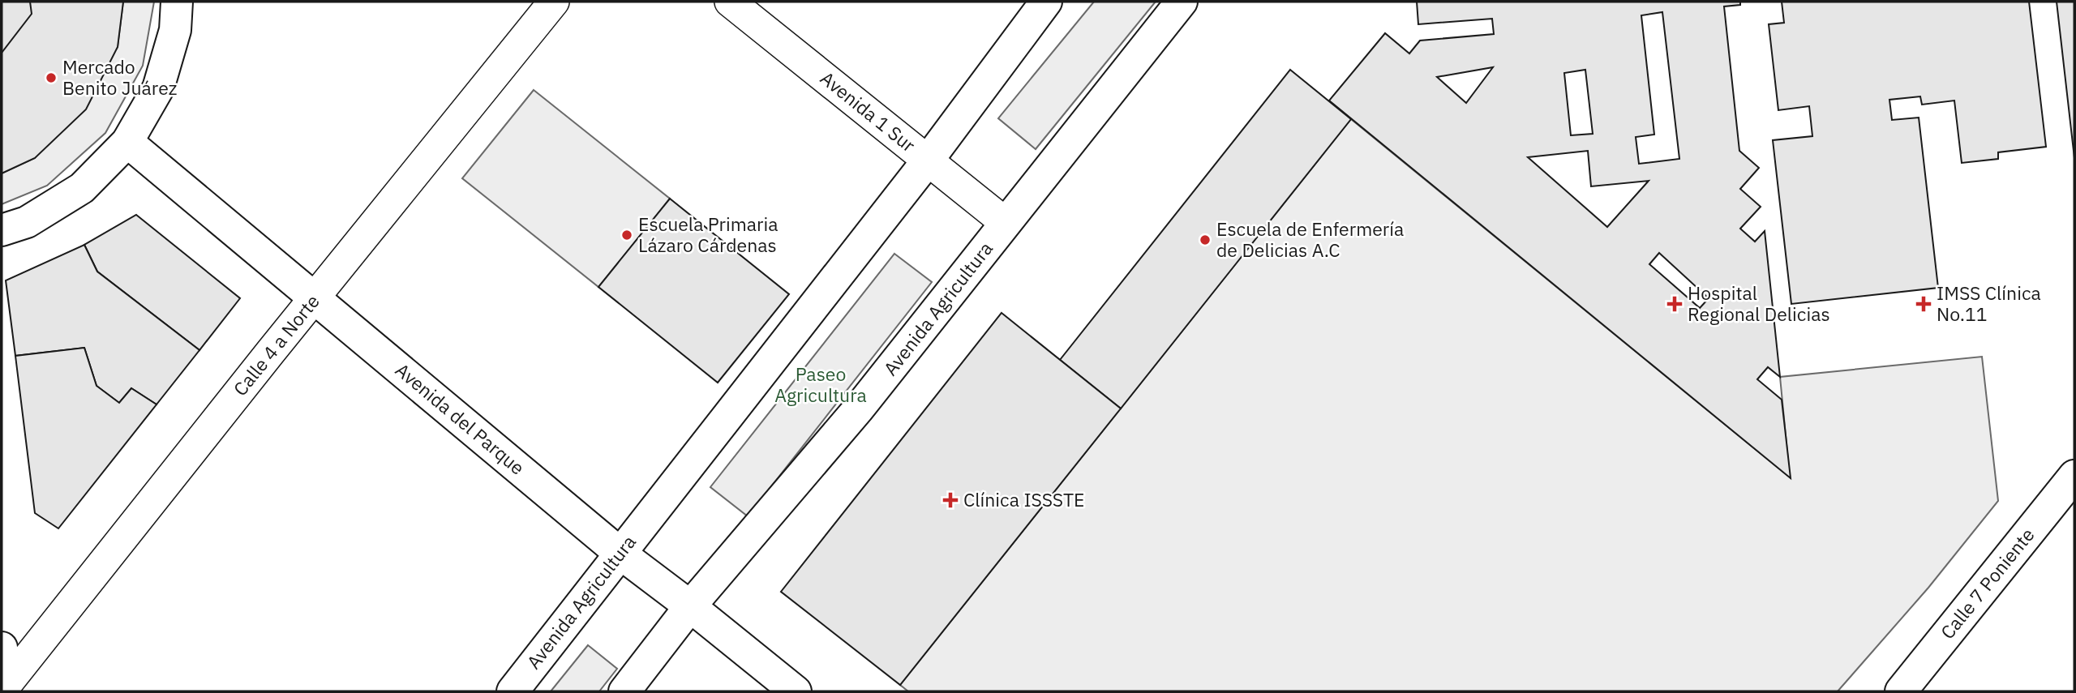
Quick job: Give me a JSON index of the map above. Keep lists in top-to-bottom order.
{
  "streets": {
    "main road": ["Avenida Agricultura", "Avenida del Parque", "Calle 7 Poniente"],
    "street": ["Avenida 1 Sur", "Calle 4 a Norte"]
  },
  "crossings": [
    ["Avenida 1 Sur", "Avenida Agricultura"],
    ["Avenida Agricultura", "Avenida del Parque"],
    ["Calle 4 a Norte", "Avenida del Parque"]
  ],
  "parks": ["Paseo Agricultura"],
  "places": {
    "other": ["Mercado Benito Juárez", "Escuela Primaria Lázaro Cárdenas", "Escuela de Enfermería de Delicias A.C"],
    "health": ["Hospital Regional Delicias", "IMSS Clínica No.11", "Clínica ISSSTE"]
  }
}
